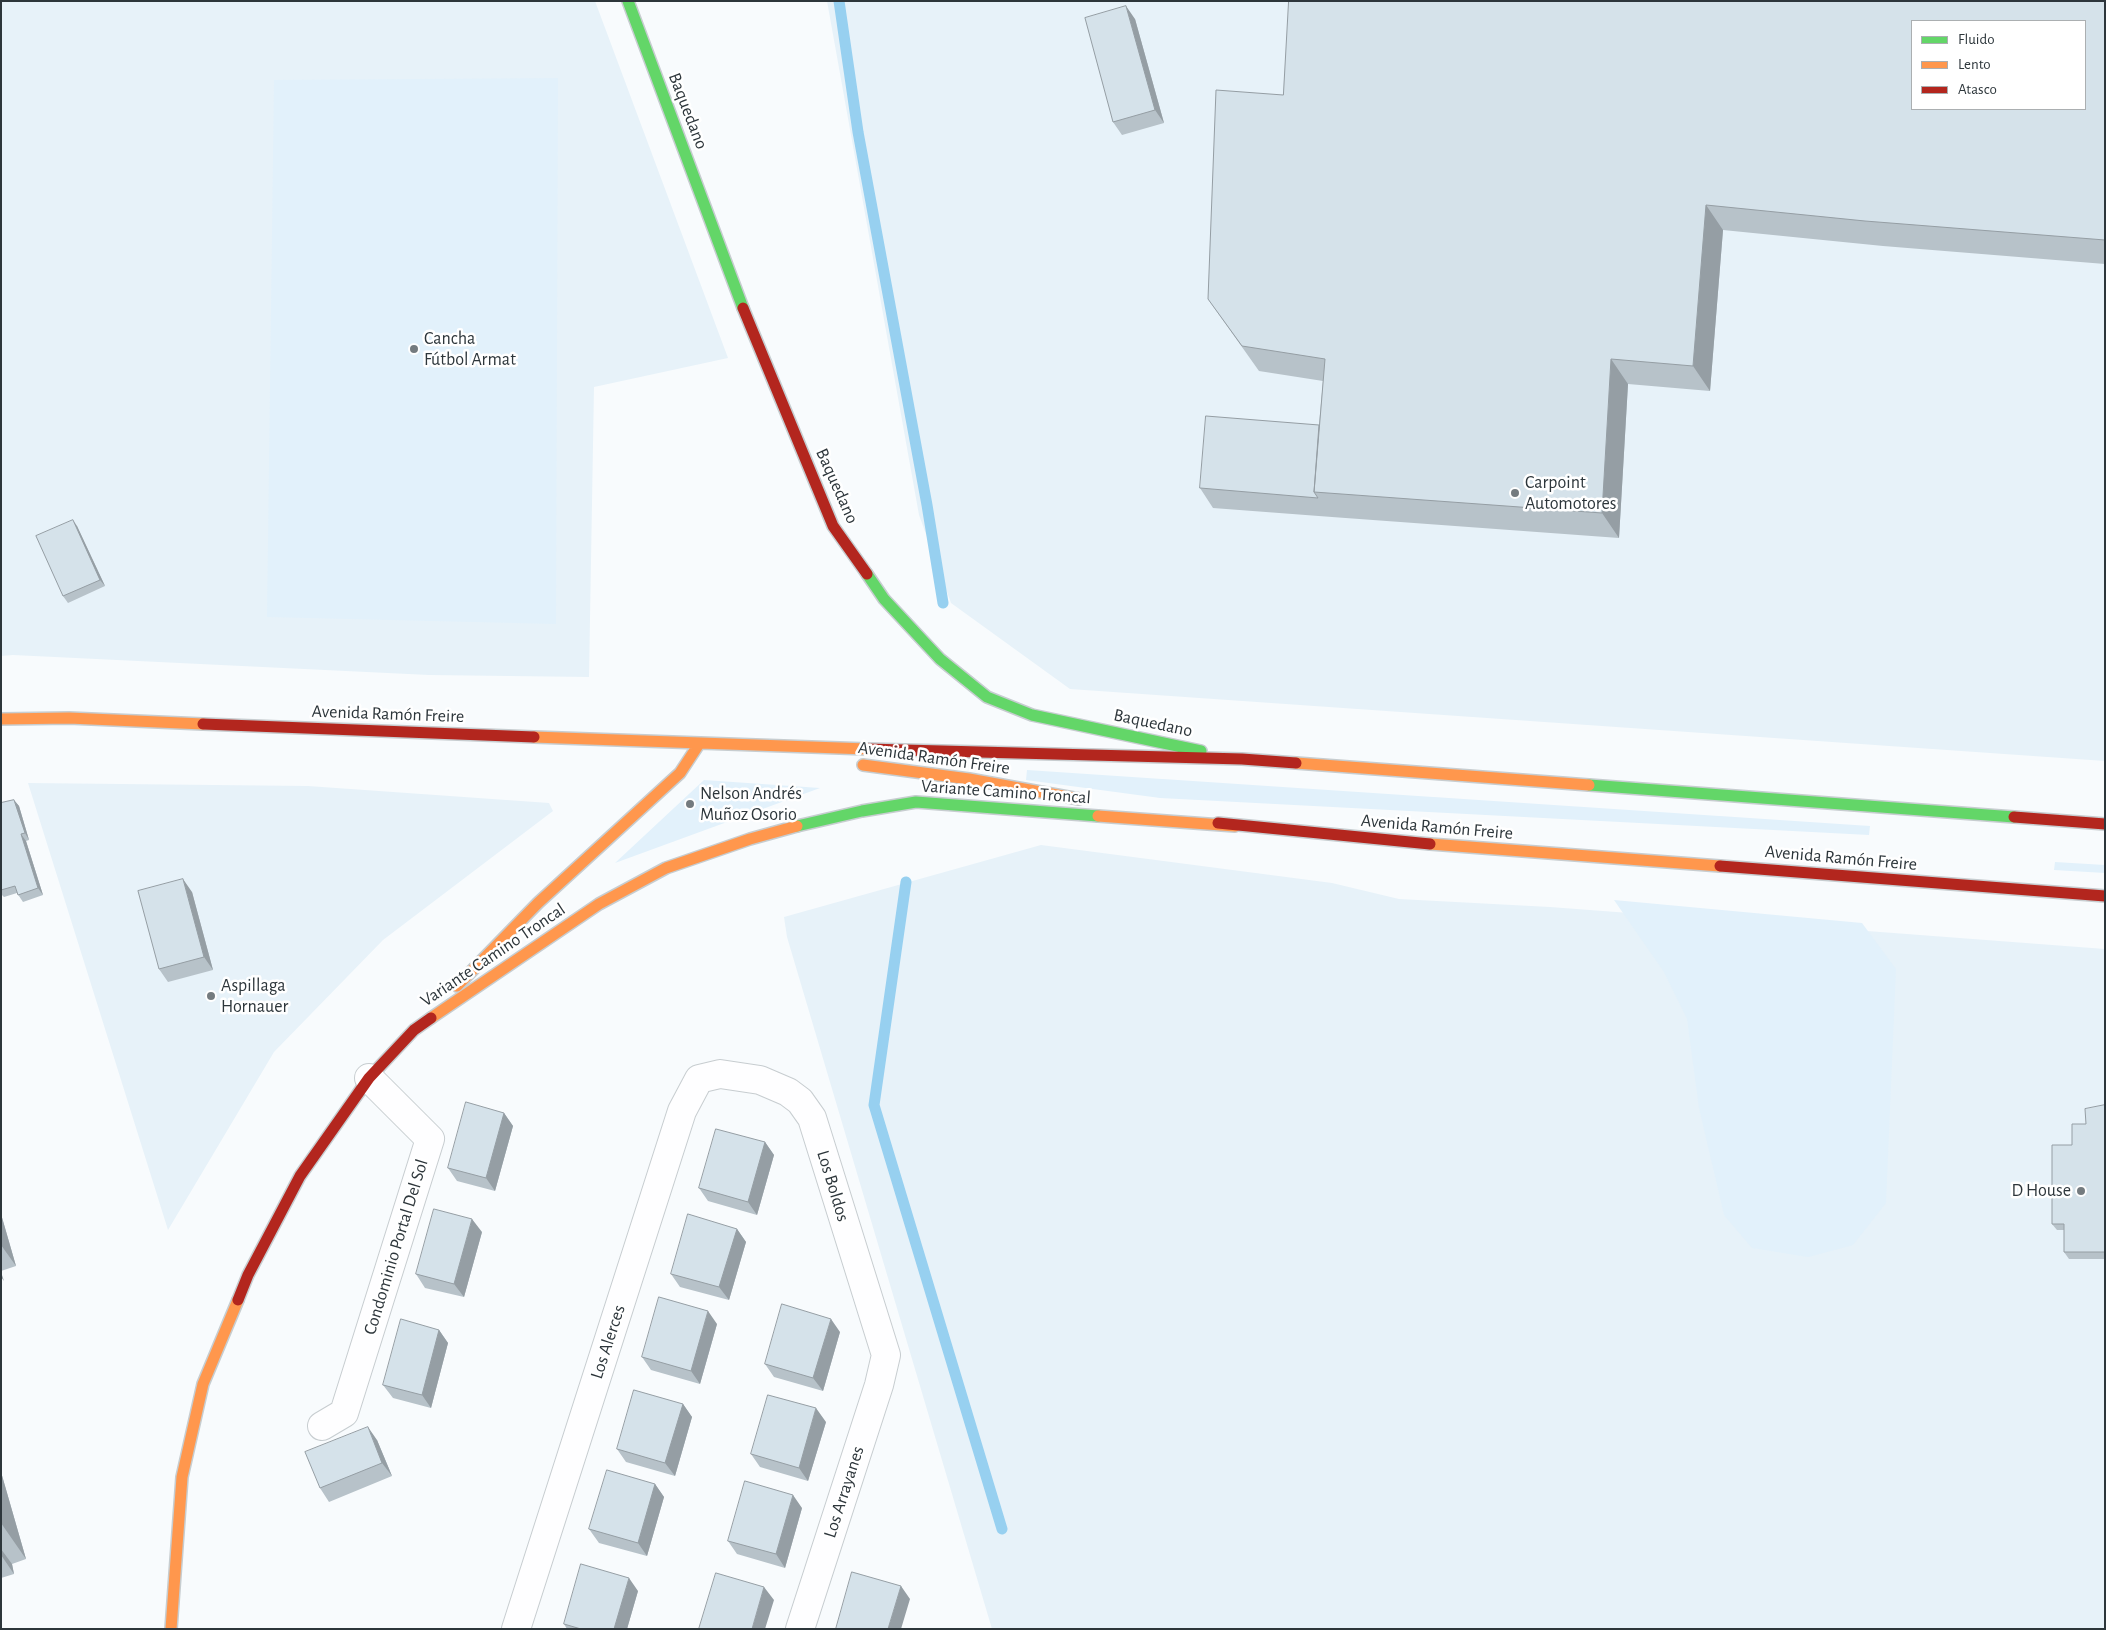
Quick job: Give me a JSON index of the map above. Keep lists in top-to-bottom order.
{
  "streets": {
    "main road": ["Baquedano", "Avenida Ramón Freire", "Variante Camino Troncal"],
    "street": [
      "Los Boldos",
      "Condominio Portal Del Sol",
      "Los Alerces",
      "Los Arrayanes"
    ]
  },
  "crossings": [
    ["Baquedano", "Avenida Ramón Freire"],
    ["Avenida Ramón Freire", "Variante Camino Troncal"],
    ["Variante Camino Troncal", "Condominio Portal Del Sol"],
    ["Los Boldos", "Los Alerces"],
    ["Los Boldos", "Los Arrayanes"]
  ],
  "places": [
    "Cancha Fútbol Armat",
    "Carpoint Automotores",
    "Nelson Andrés Muñoz Osorio",
    "Aspillaga Hornauer",
    "D House"
  ],
  "legend": ["Fluido", "Lento", "Atasco"]
}
